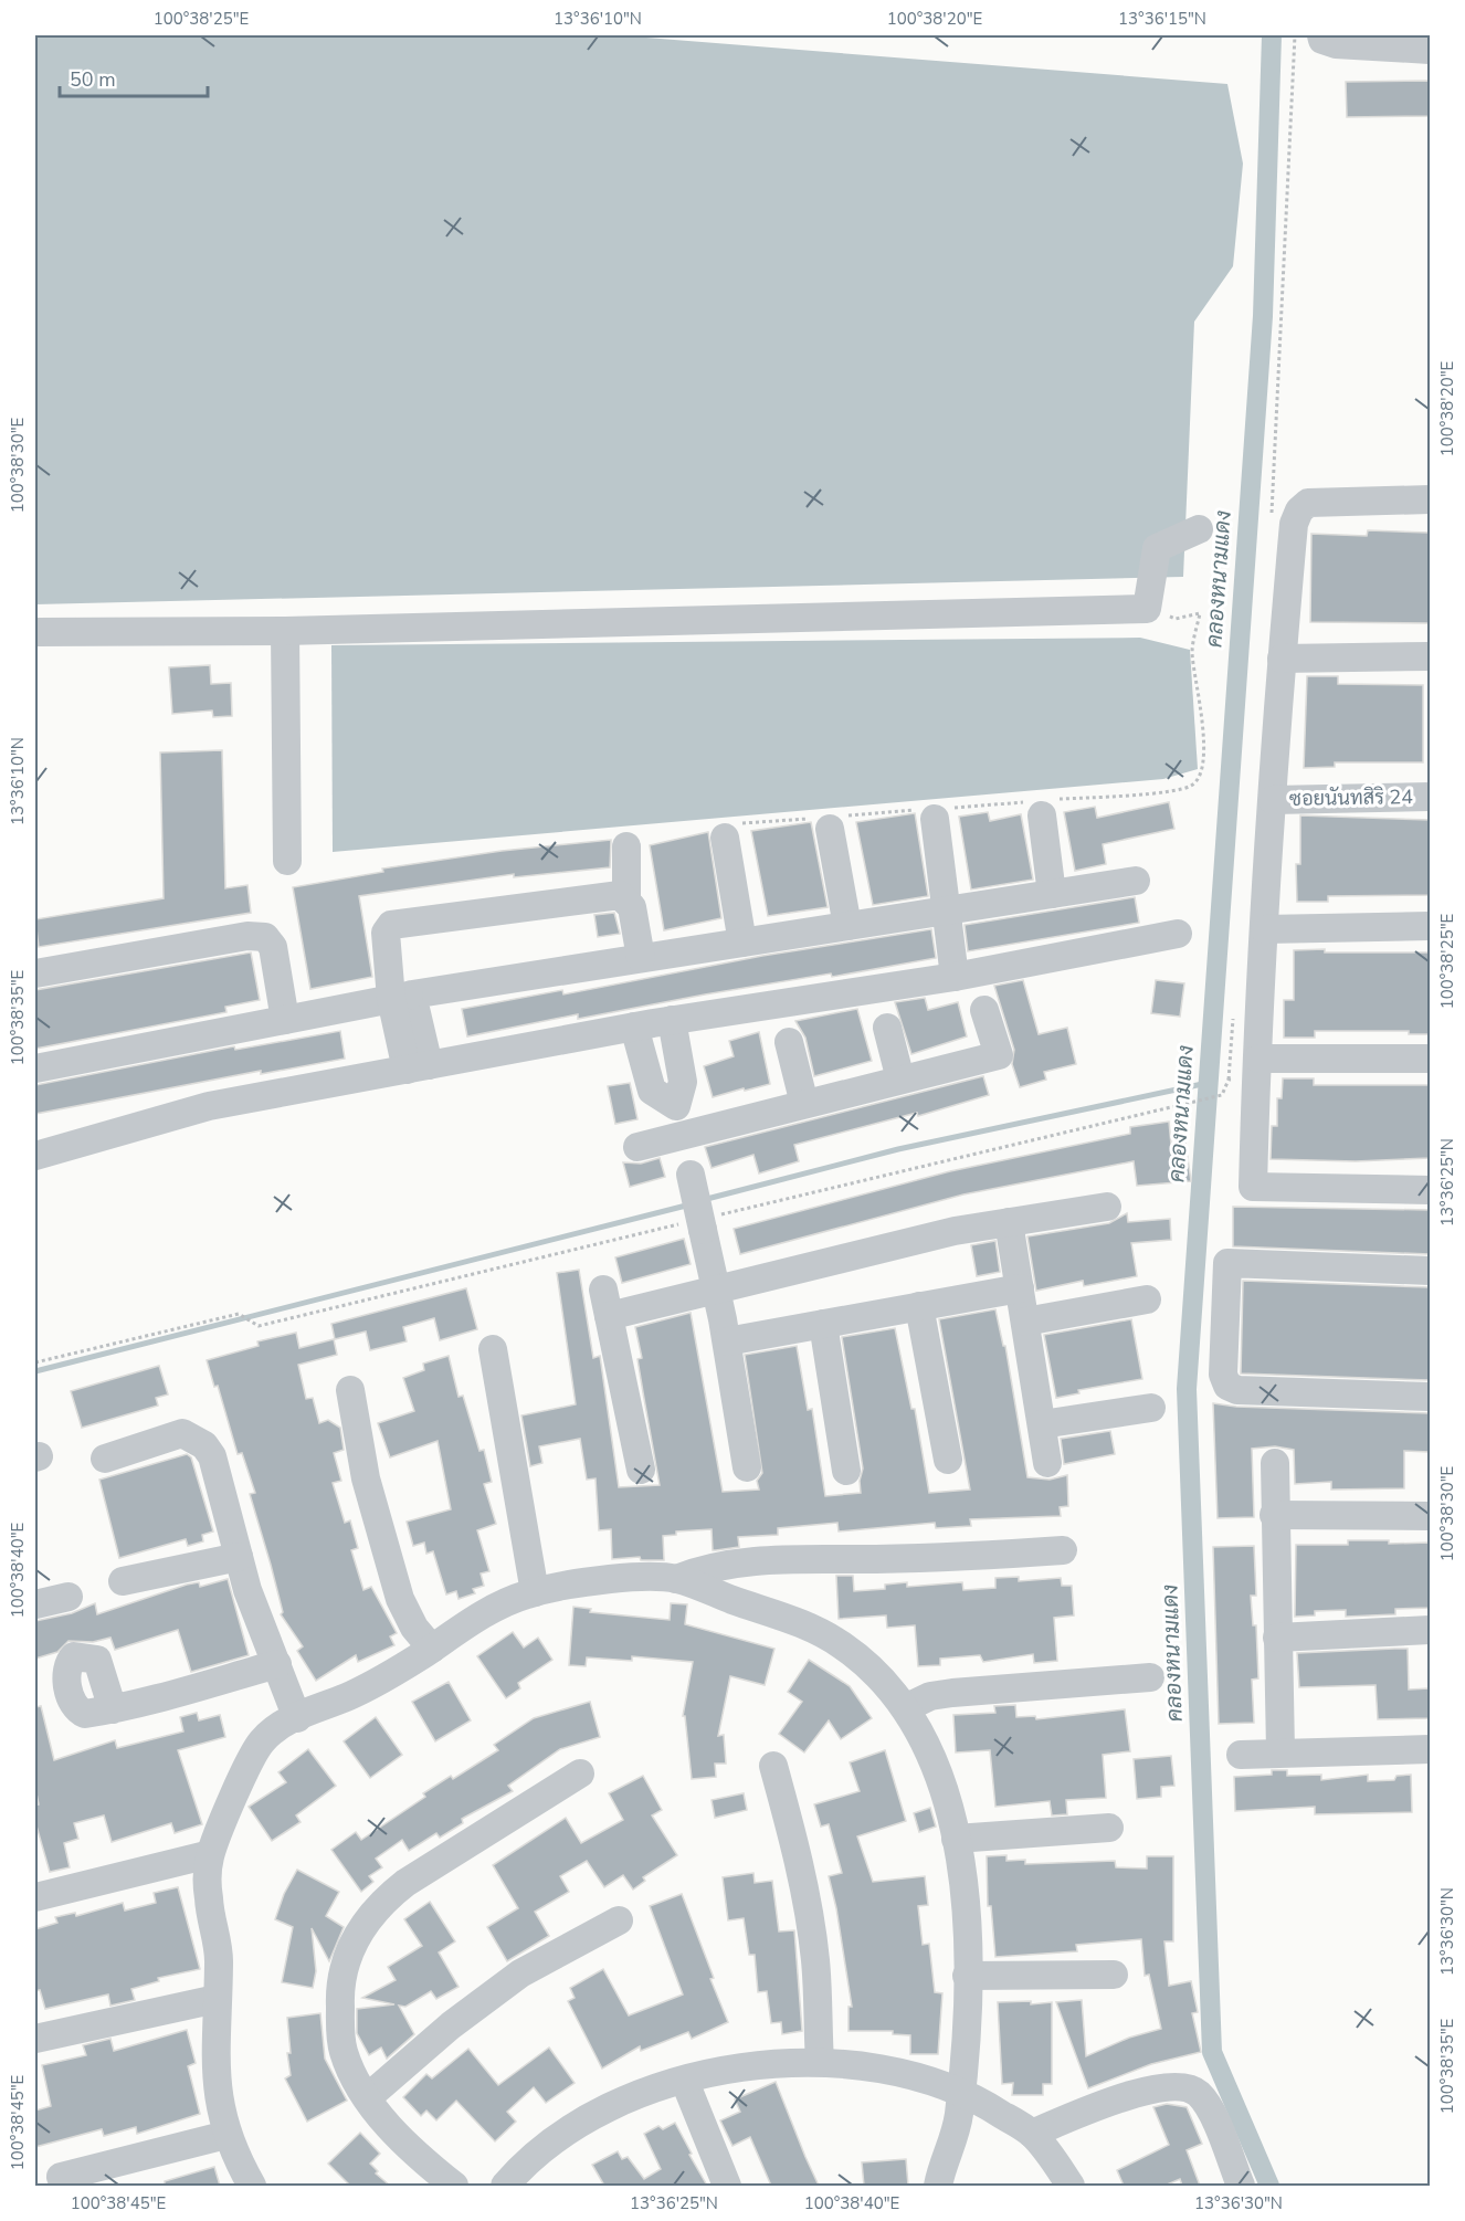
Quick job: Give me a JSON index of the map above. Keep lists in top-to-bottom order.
{
  "streets": {
    "street": ["ซอยนันทสิริ 24"]
  },
  "water": ["คลองหนามแดง"],
  "scale_bar": "50 m",
  "coordinates": [
    "100°38'25\"E",
    "13°36'10\"N",
    "100°38'20\"E",
    "13°36'15\"N",
    "100°38'30\"E",
    "100°38'35\"E",
    "13°36'25\"N",
    "100°38'40\"E",
    "13°36'30\"N",
    "100°38'45\"E"
  ]
}
